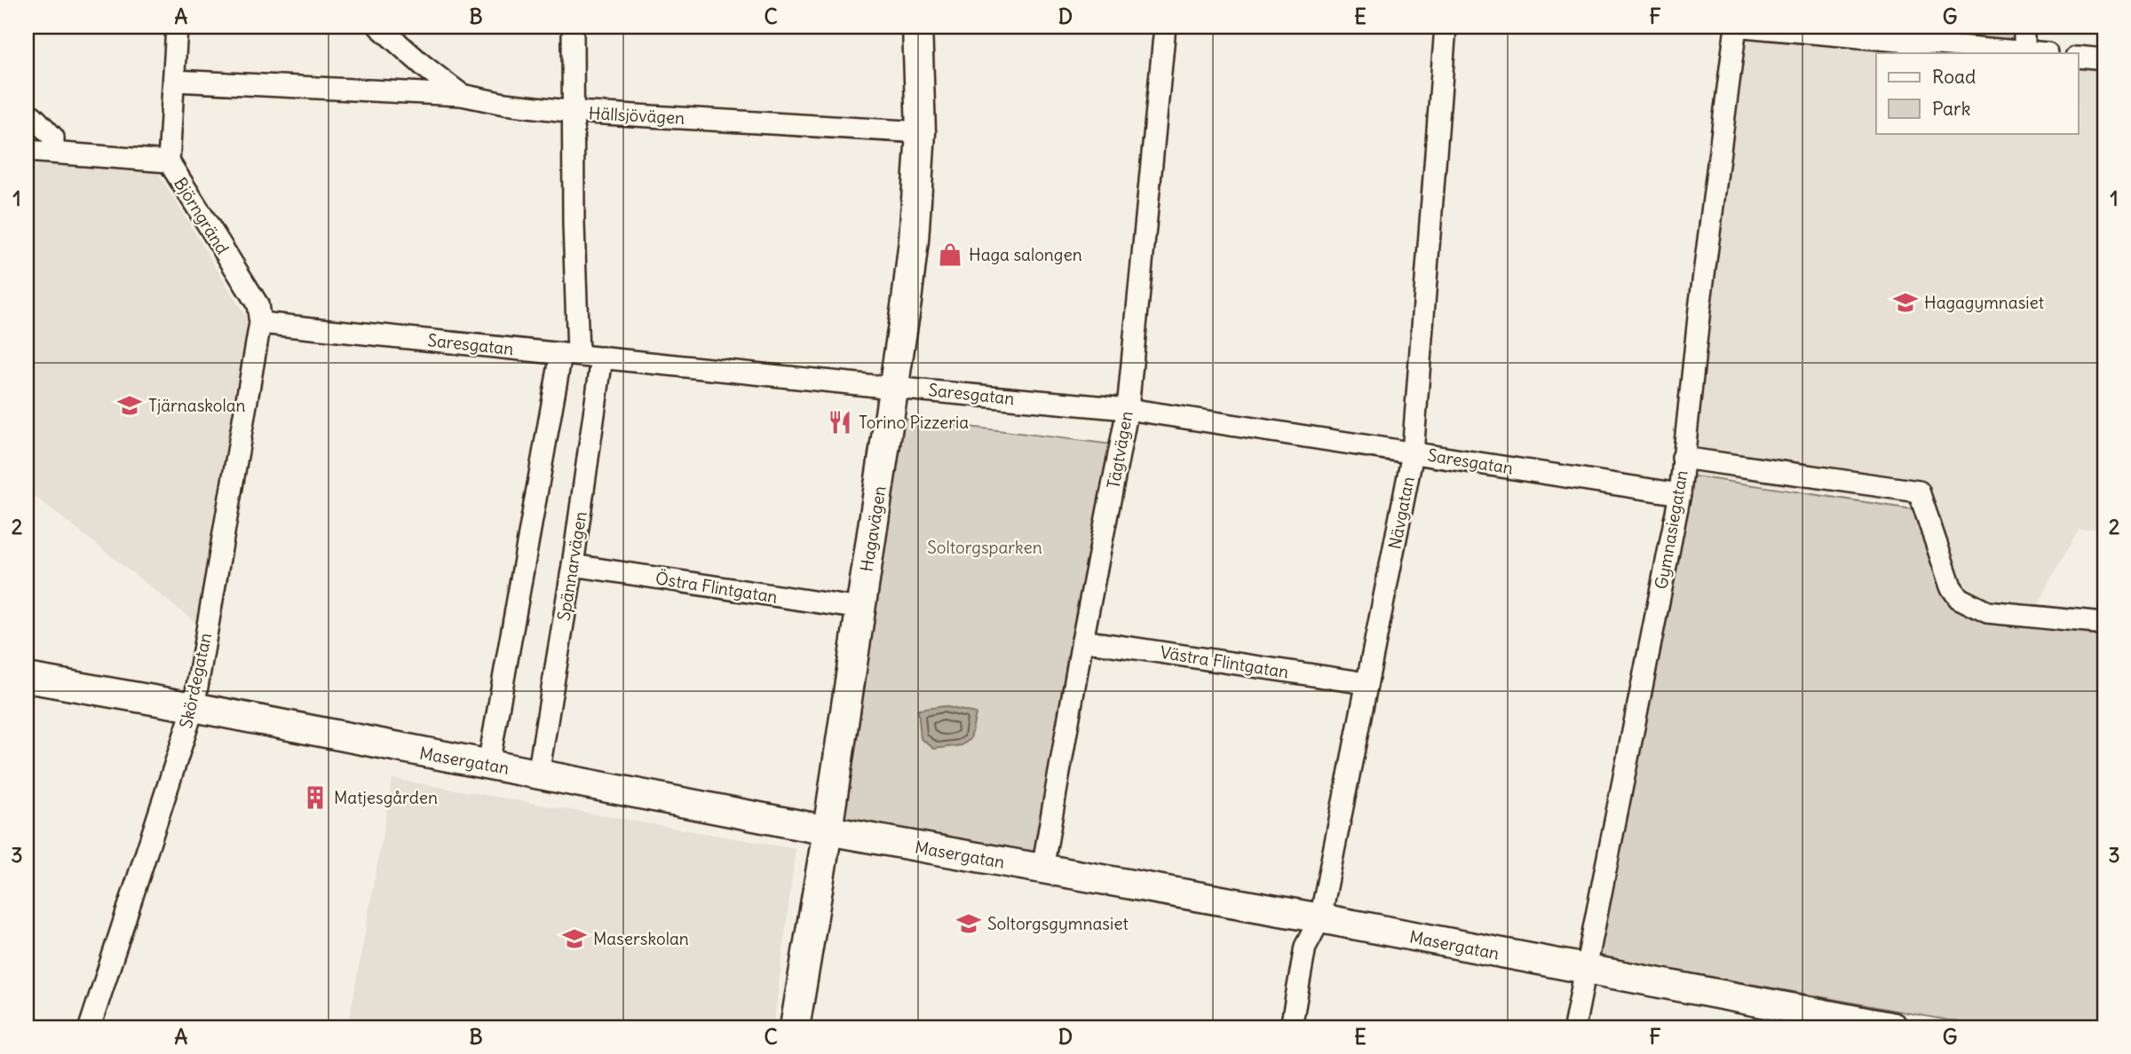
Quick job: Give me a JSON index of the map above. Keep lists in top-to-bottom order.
{
  "streets": {
    "street": [
      "Hällsjövägen",
      "Björngränd",
      "Saresgatan",
      "Tägtvägen",
      "Nävgatan",
      "Hagavägen",
      "Gymnasiegatan",
      "Spännarvägen",
      "Östra Flintgatan",
      "Västra Flintgatan",
      "Skördegatan",
      "Masergatan"
    ]
  },
  "crossings": [
    ["Hällsjövägen", "Hagavägen"],
    ["Björngränd", "Saresgatan"],
    ["Björngränd", "Skördegatan"],
    ["Saresgatan", "Tägtvägen"],
    ["Saresgatan", "Nävgatan"],
    ["Saresgatan", "Hagavägen"],
    ["Saresgatan", "Gymnasiegatan"],
    ["Saresgatan", "Spännarvägen"],
    ["Saresgatan", "Skördegatan"],
    ["Tägtvägen", "Västra Flintgatan"],
    ["Tägtvägen", "Masergatan"],
    ["Nävgatan", "Västra Flintgatan"],
    ["Nävgatan", "Masergatan"],
    ["Hagavägen", "Östra Flintgatan"],
    ["Hagavägen", "Masergatan"],
    ["Gymnasiegatan", "Masergatan"],
    ["Spännarvägen", "Östra Flintgatan"],
    ["Spännarvägen", "Masergatan"],
    ["Skördegatan", "Masergatan"]
  ],
  "parks": ["Soltorgsparken"],
  "places": {
    "shop": ["Haga salongen"],
    "school or university": [
      "Hagagymnasiet",
      "Tjärnaskolan",
      "Soltorgsgymnasiet",
      "Maserskolan"
    ],
    "restaurant": ["Torino Pizzeria"],
    "building": ["Matjesgården"]
  },
  "legend": ["Road", "Park"],
  "grid": {
    "columns": [
      "A",
      "B",
      "C",
      "D",
      "E",
      "F",
      "G"
    ],
    "rows": ["1", "2", "3"]
  }
}
